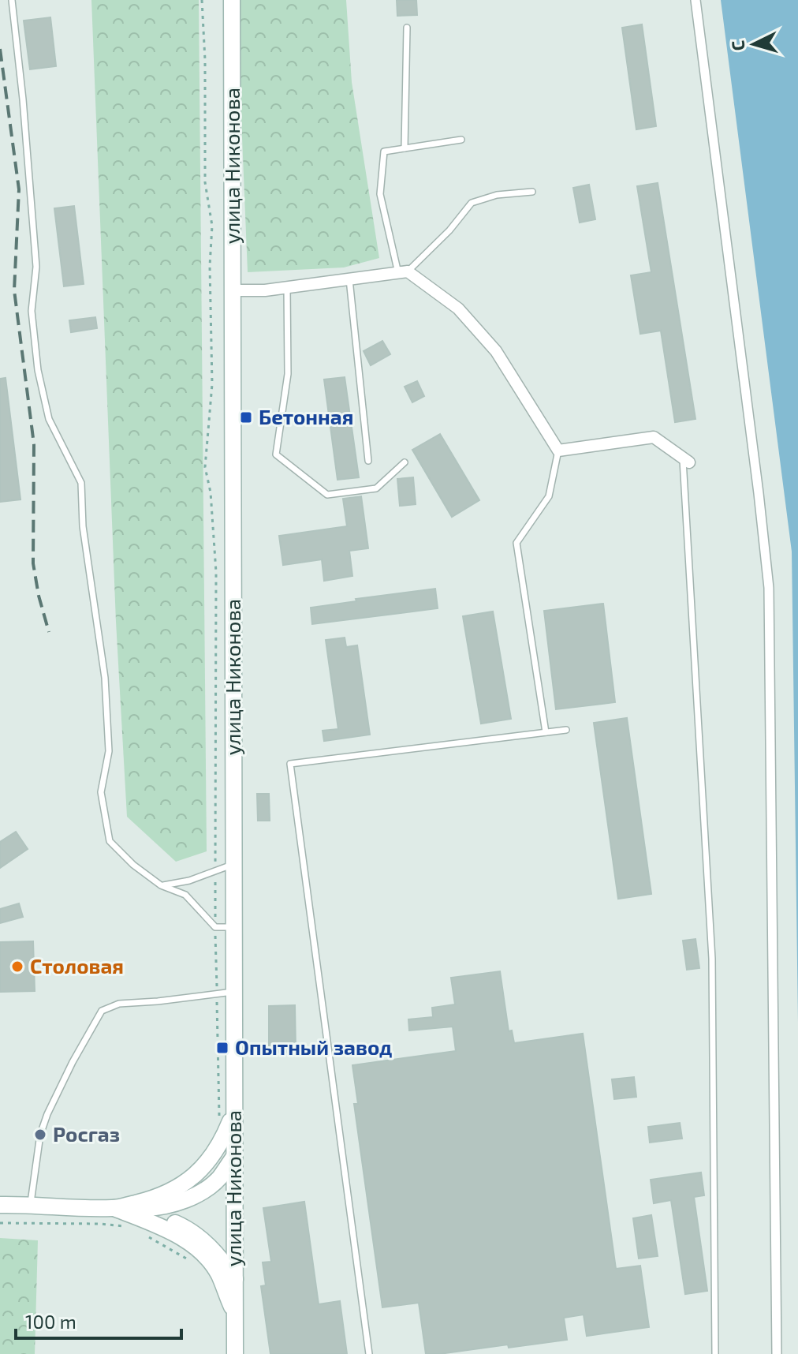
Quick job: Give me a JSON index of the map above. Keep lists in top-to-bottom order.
{
  "streets": {
    "main road": ["улица Никонова"]
  },
  "places": {
    "transit": ["Бетонная", "Опытный завод"],
    "other": ["Столовая", "Росгаз"]
  },
  "scale_bar": "100 m",
  "north": "left"
}
